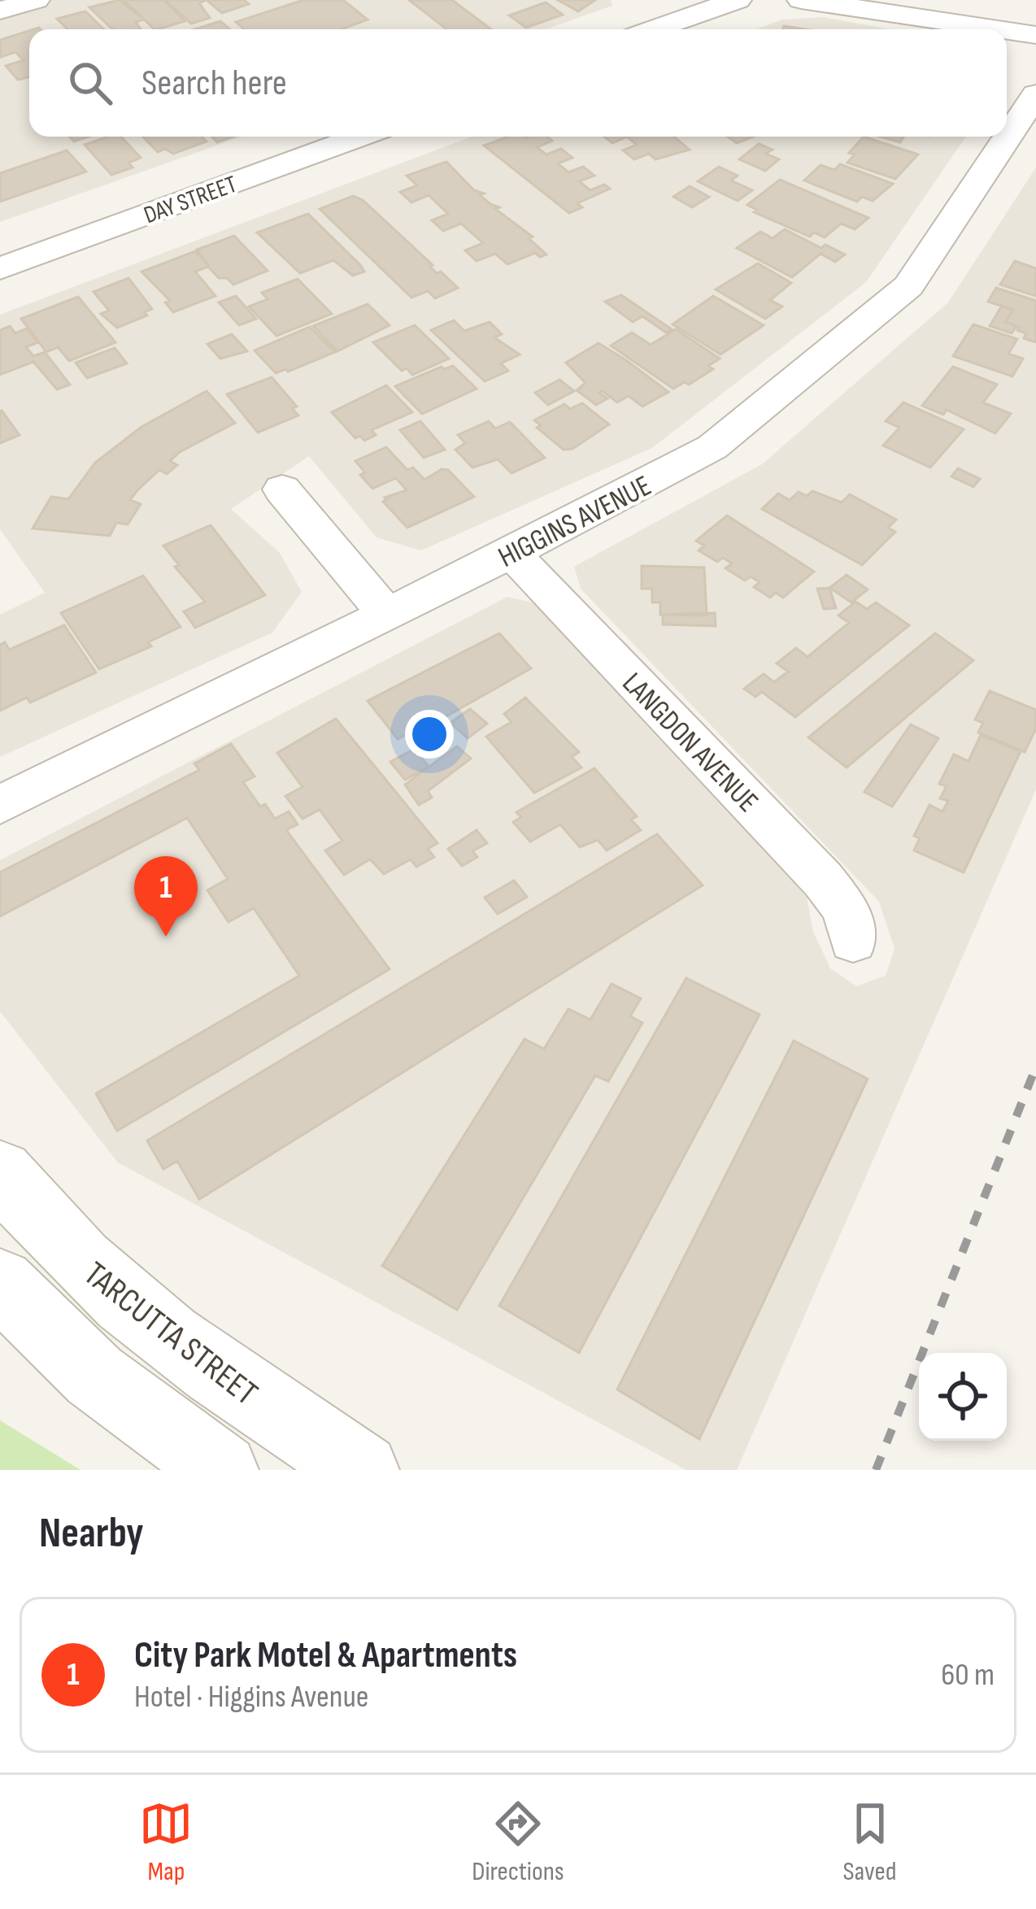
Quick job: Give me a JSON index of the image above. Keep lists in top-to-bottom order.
{
  "streets": {
    "street": [
      "DAY STREET",
      "HIGGINS AVENUE",
      "LANGDON AVENUE",
      "TARCUTTA STREET"
    ]
  },
  "crossings": [
    ["HIGGINS AVENUE", "LANGDON AVENUE"]
  ],
  "page": {
    "search": "Search here",
    "pins": "1",
    "heading": "Nearby",
    "list": [
      {
        "mark": "1",
        "name": "City Park Motel & Apartments",
        "note": "Hotel · Higgins Avenue",
        "value": "60 m"
      }
    ],
    "nav": ["Map", "Directions", "Saved"]
  }
}
